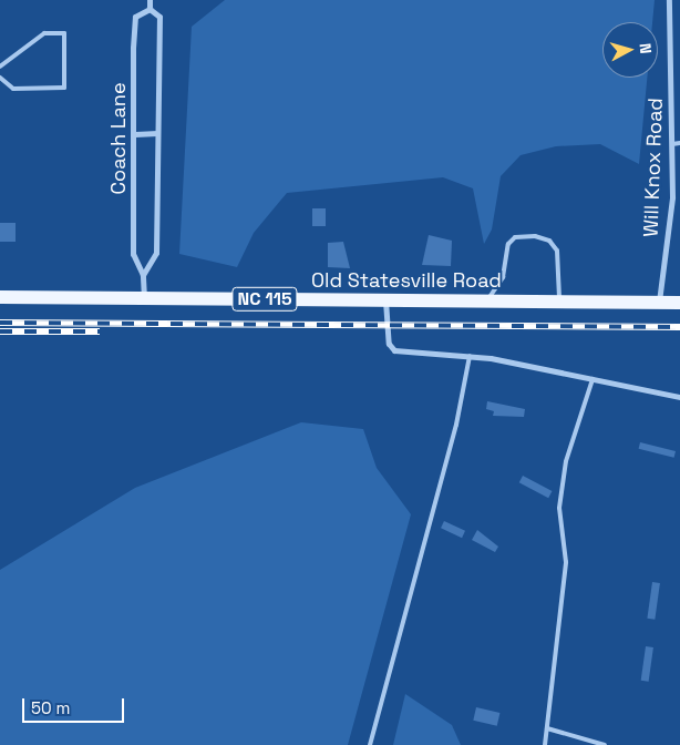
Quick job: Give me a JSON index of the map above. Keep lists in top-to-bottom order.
{
  "streets": {
    "main road": ["Old Statesville Road", "NC 115"],
    "street": ["Coach Lane", "Will Knox Road"]
  },
  "crossings": [
    ["Coach Lane", "Old Statesville Road"],
    ["Will Knox Road", "Old Statesville Road"]
  ],
  "scale_bar": "50 m",
  "north": "right"
}
